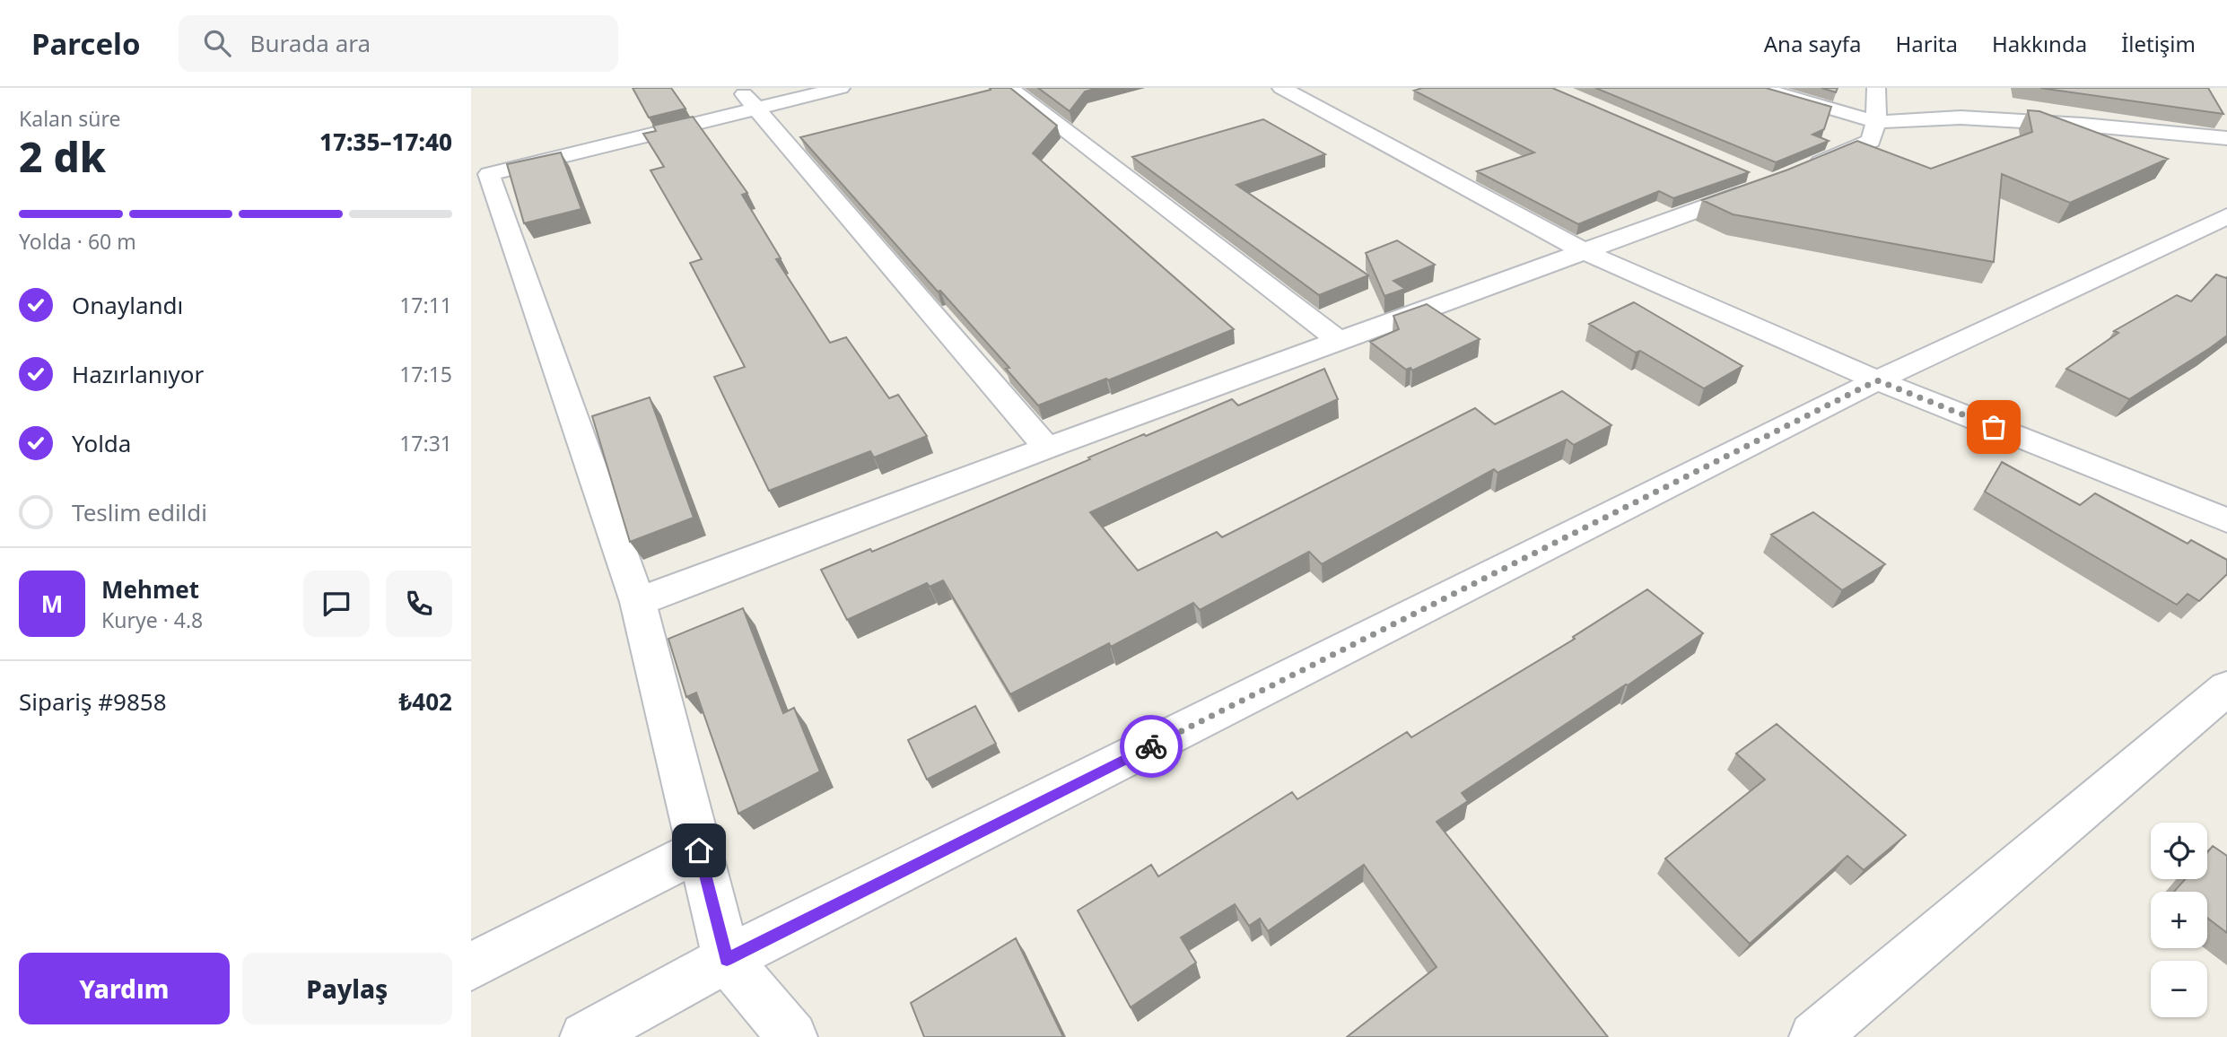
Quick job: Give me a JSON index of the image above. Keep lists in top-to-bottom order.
{
  "page": {
    "header": "Parcelo",
    "search": "Burada ara",
    "nav": [
      "Ana sayfa",
      "Harita",
      "Hakkında",
      "İletişim"
    ],
    "heading": ["2 dk", "Kalan süre", "17:35–17:40"],
    "panel": [
      "Mehmet",
      "Kurye · 4.8",
      "Sipariş #9858",
      "₺402"
    ],
    "bar": "Yolda · 60 m",
    "list": [
      ["Onaylandı", "17:11"],
      ["Hazırlanıyor", "17:15"],
      ["Yolda", "17:31"],
      "Teslim edildi"
    ],
    "round": "M",
    "map_buttons": ["+", "−"],
    "buttons": ["Yardım", "Paylaş"]
  }
}
